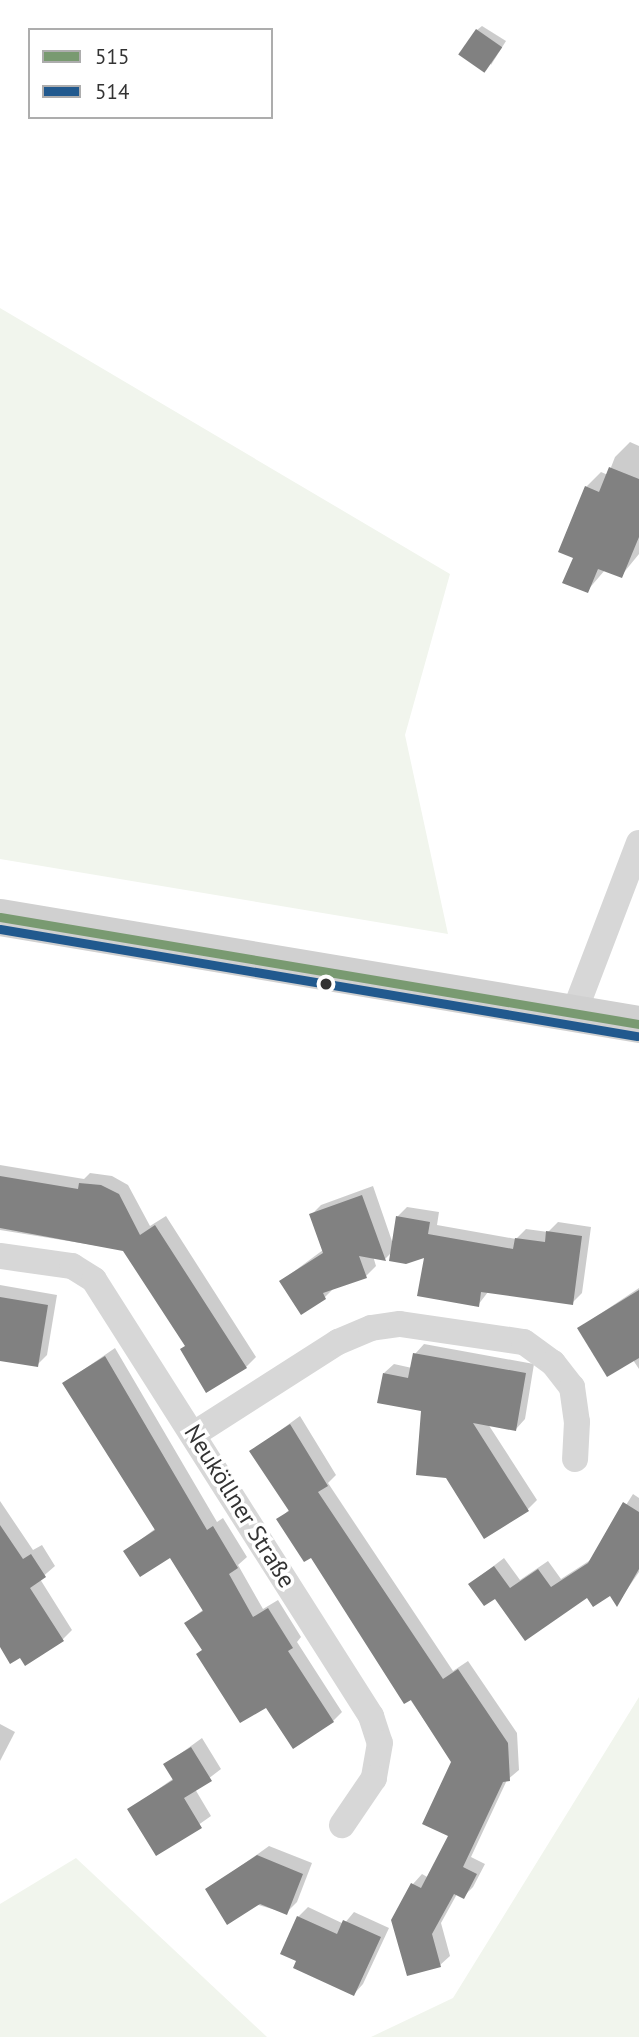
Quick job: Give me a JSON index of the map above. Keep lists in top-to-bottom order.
{
  "streets": {
    "street": ["Neuköllner Straße"]
  },
  "lines": ["transit line 515", "transit line 514"],
  "legend": ["515", "514"]
}
